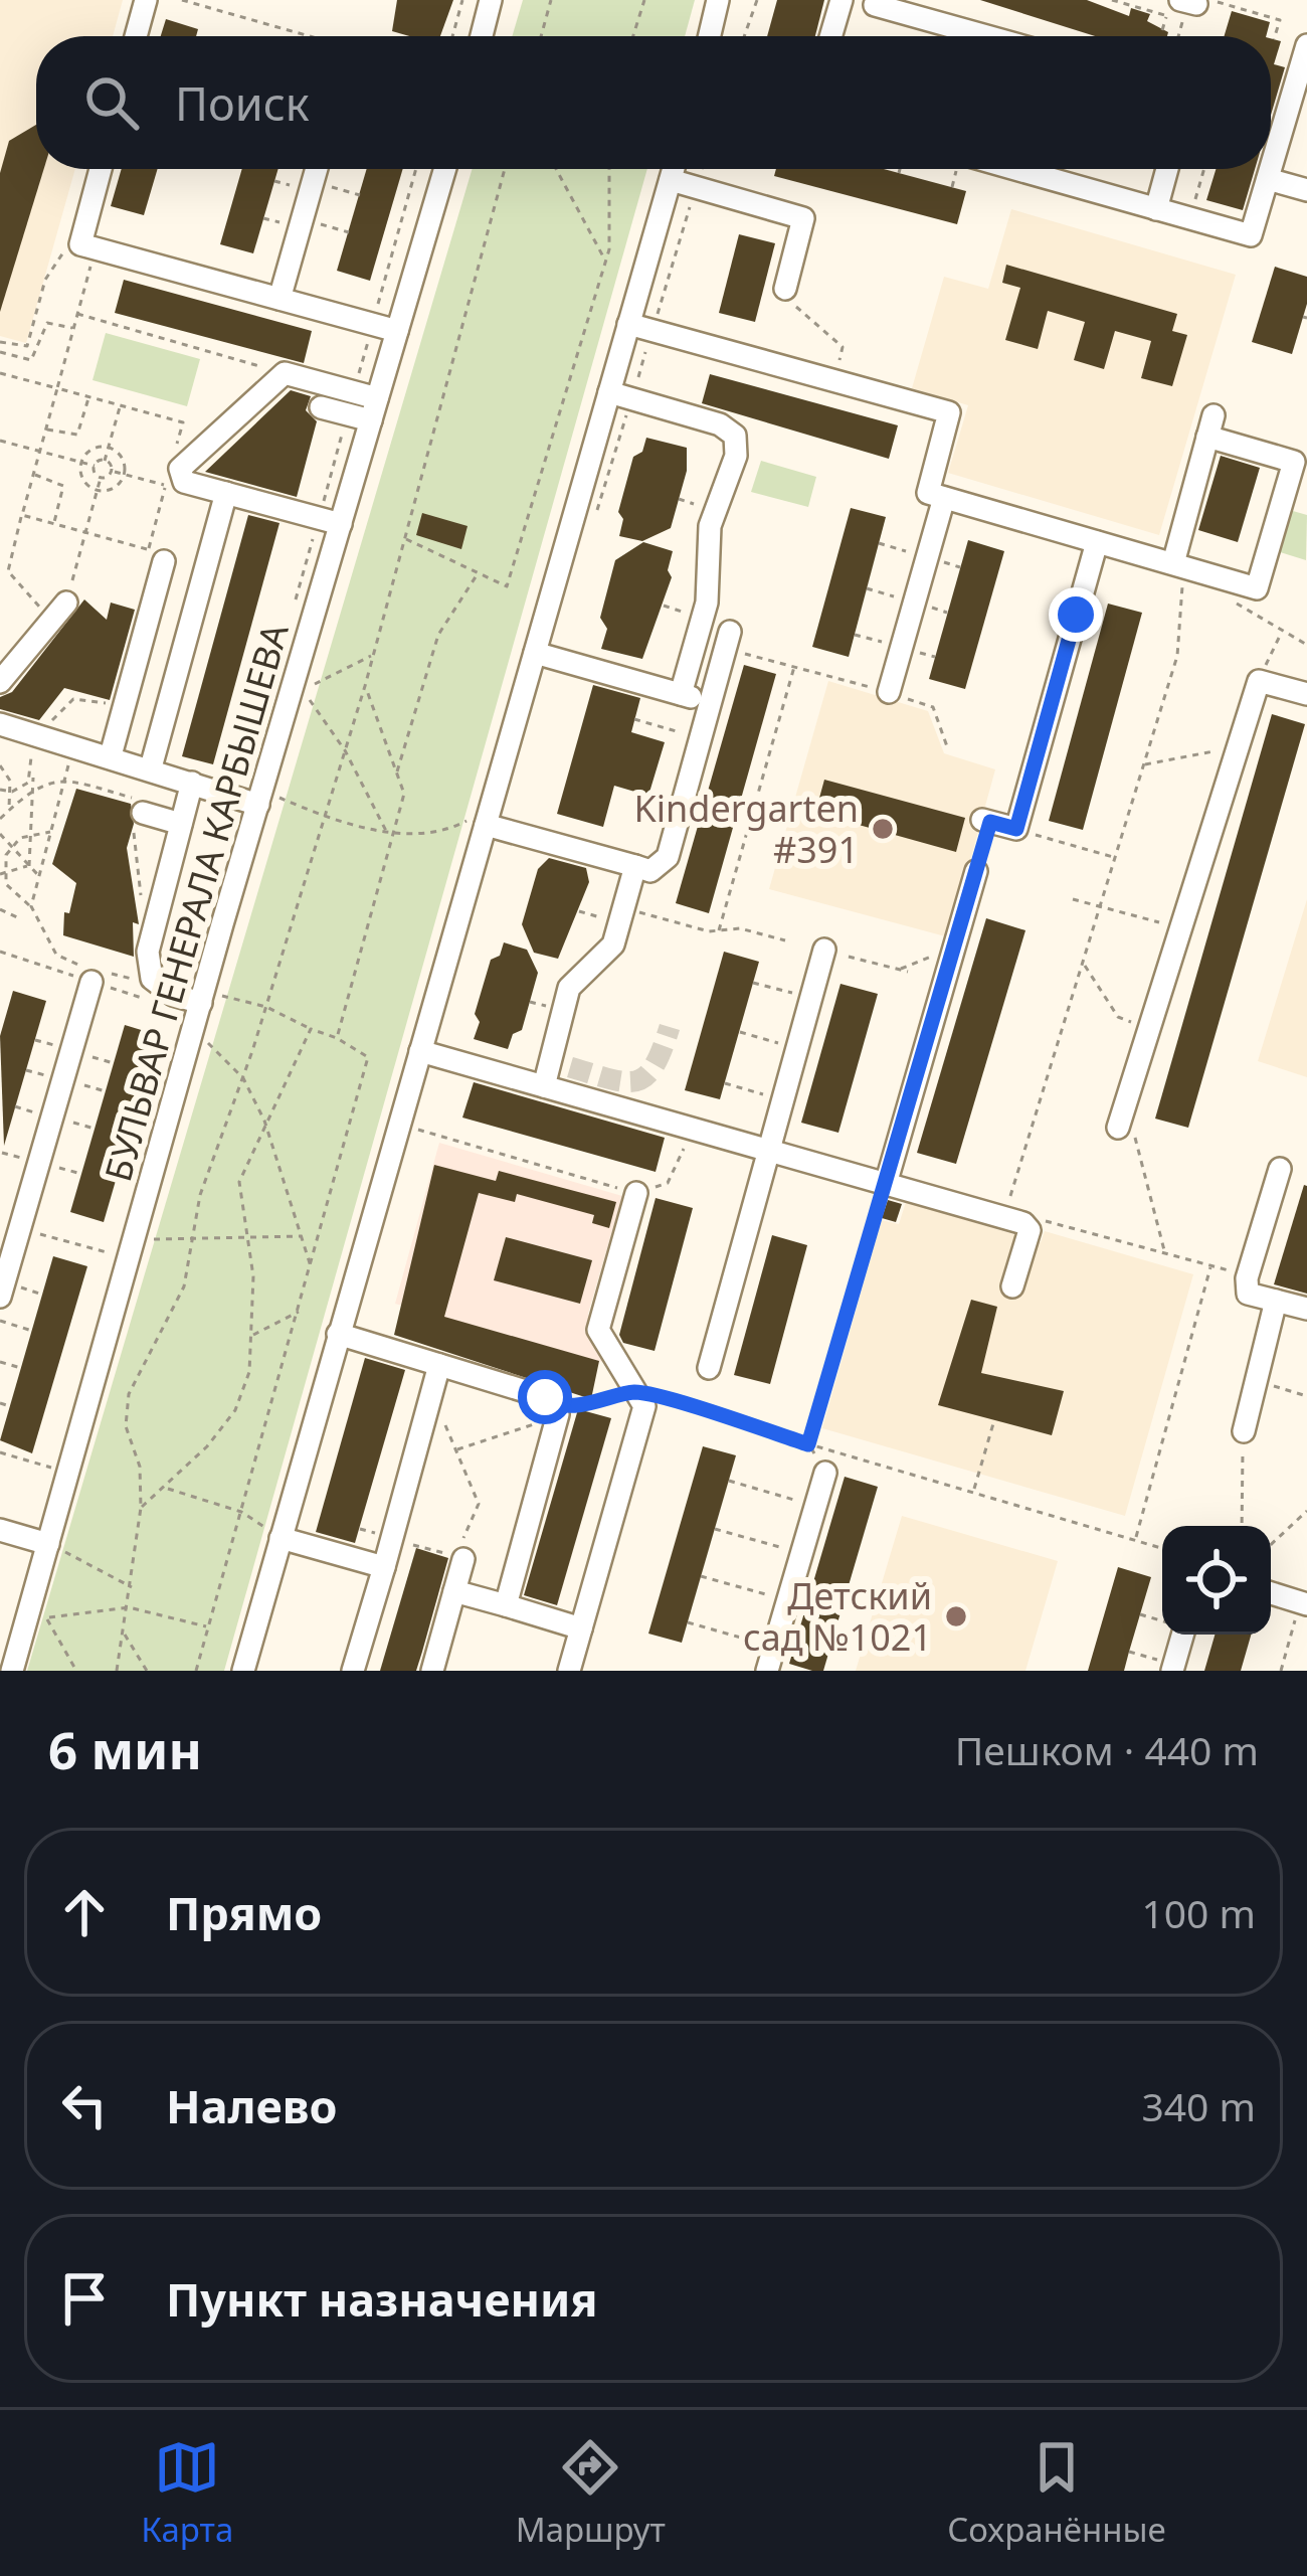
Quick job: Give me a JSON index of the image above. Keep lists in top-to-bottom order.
{
  "streets": {
    "street": ["БУЛЬВАР ГЕНЕРАЛА КАРБЫШЕВА"]
  },
  "places": ["Kindergarten #391", "Детский сад №1021"],
  "page": {
    "search": "Поиск",
    "heading": ["6 мин", "Пешком · 440 m"],
    "list": [
      ["Прямо", "100 m"],
      ["Налево", "340 m"],
      "Пункт назначения"
    ],
    "nav": ["Карта", "Маршрут", "Сохранённые"]
  }
}
